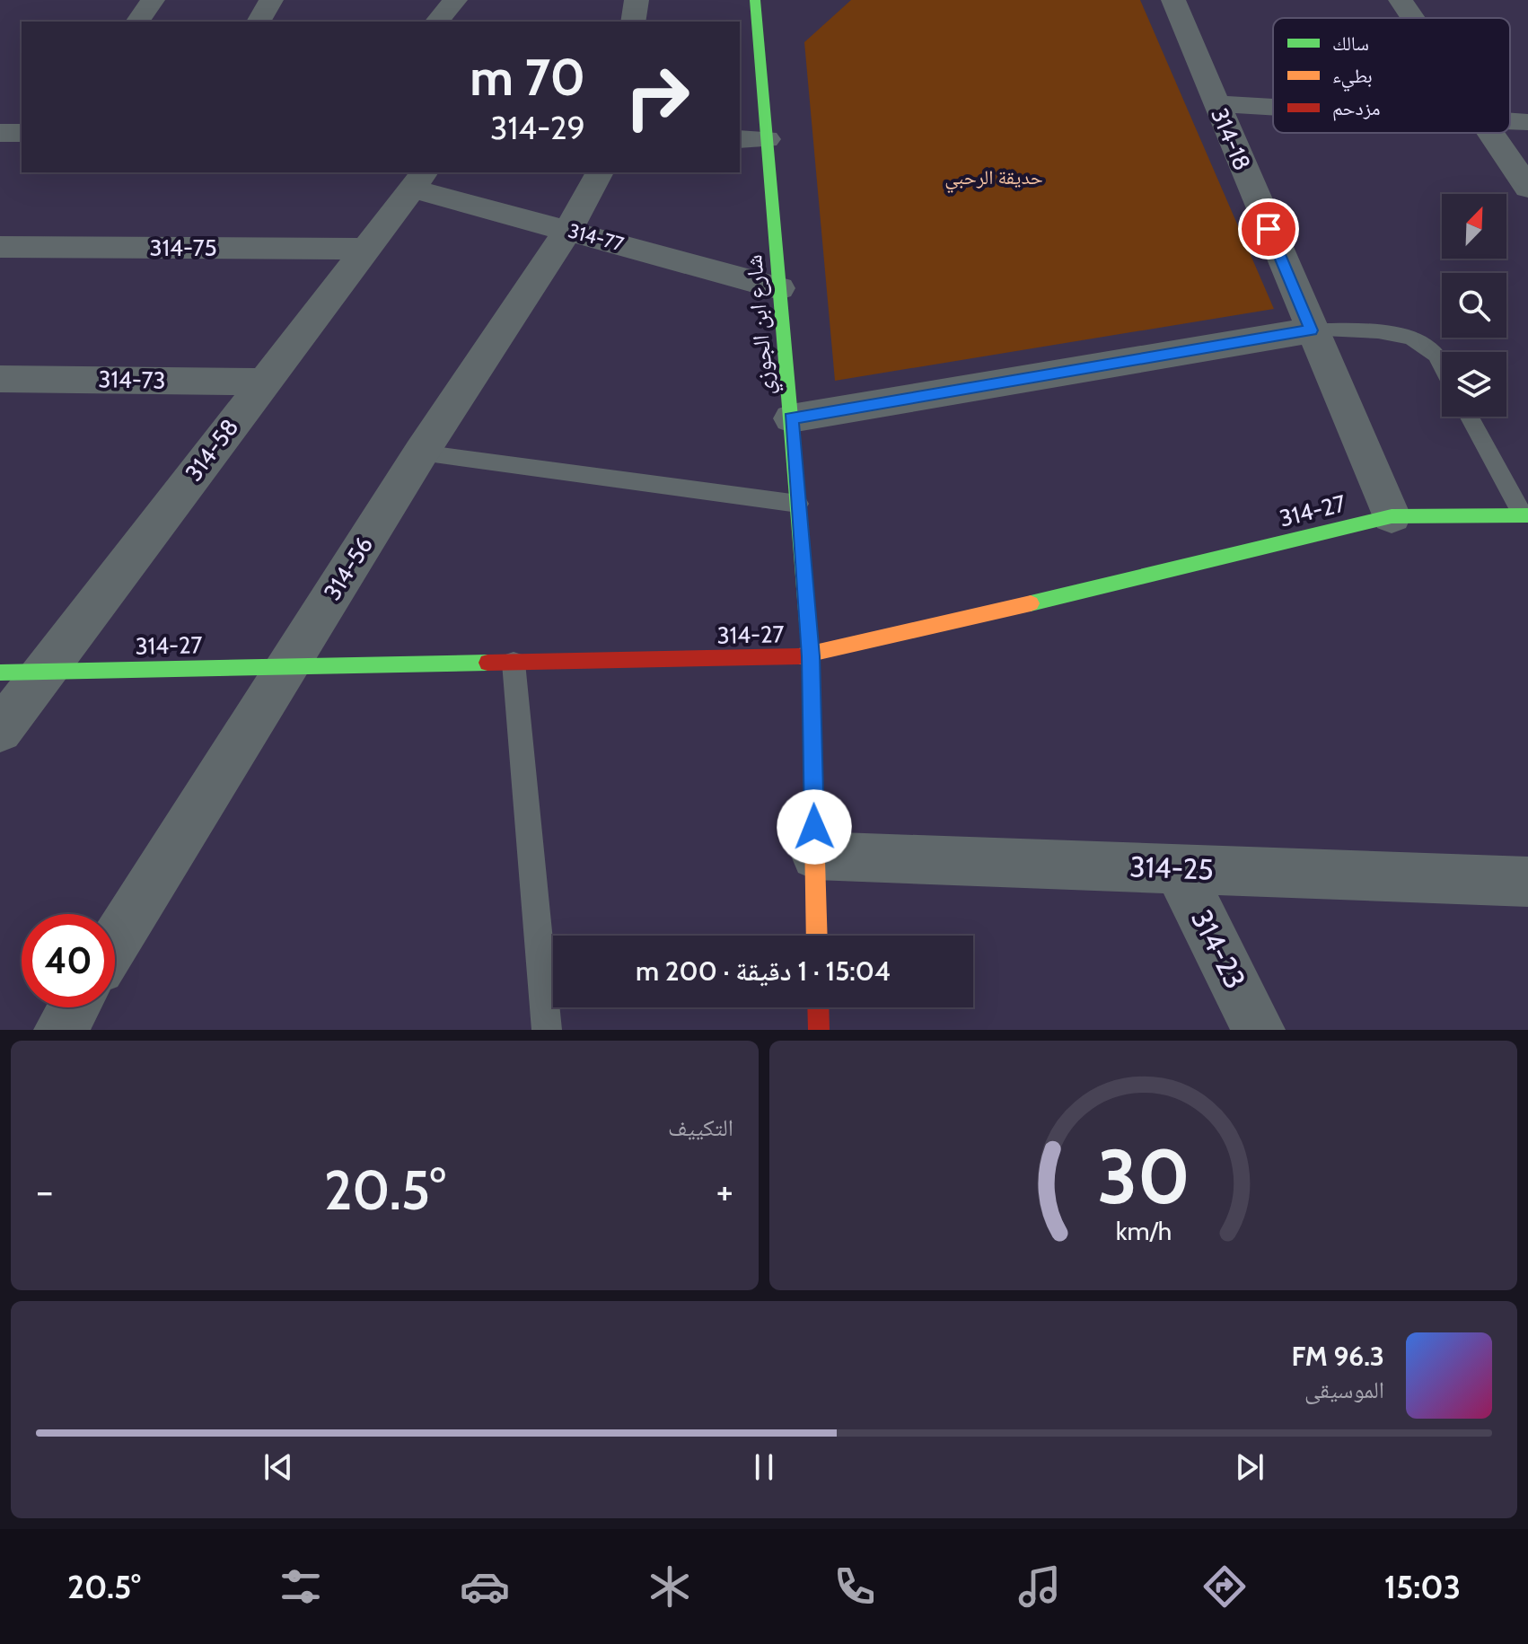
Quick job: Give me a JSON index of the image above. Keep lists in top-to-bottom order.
{
  "streets": {
    "street": [
      "314-18",
      "314-77",
      "314-75",
      "شارع ابن الجوزي",
      "314-73",
      "314-58",
      "314-27",
      "314-56",
      "314-25",
      "314-23"
    ]
  },
  "crossings": [
    ["314-18", "314-27"],
    ["314-77", "شارع ابن الجوزي"],
    ["314-77", "314-58"],
    ["314-77", "314-56"],
    ["314-75", "314-58"],
    ["شارع ابن الجوزي", "314-27"],
    ["شارع ابن الجوزي", "314-25"],
    ["314-73", "314-58"],
    ["314-58", "314-27"],
    ["314-27", "314-56"],
    ["314-25", "314-23"]
  ],
  "parks": ["حديقة الرحبي"],
  "legend": ["سالك", "بطيء", "مزدحم"],
  "north": "top right",
  "page": {
    "turn": ["70 m", "314-29"],
    "limit": "40",
    "trip": "15:04 · 1 دقيقة · 200 m",
    "tile": "التكييف",
    "heat": ["−", "20.5°", "+"],
    "song": ["96.3 FM", "الموسيقى"],
    "tabs": ["15:03", "20.5°"],
    "gauge": ["30", "km/h"]
  }
}
